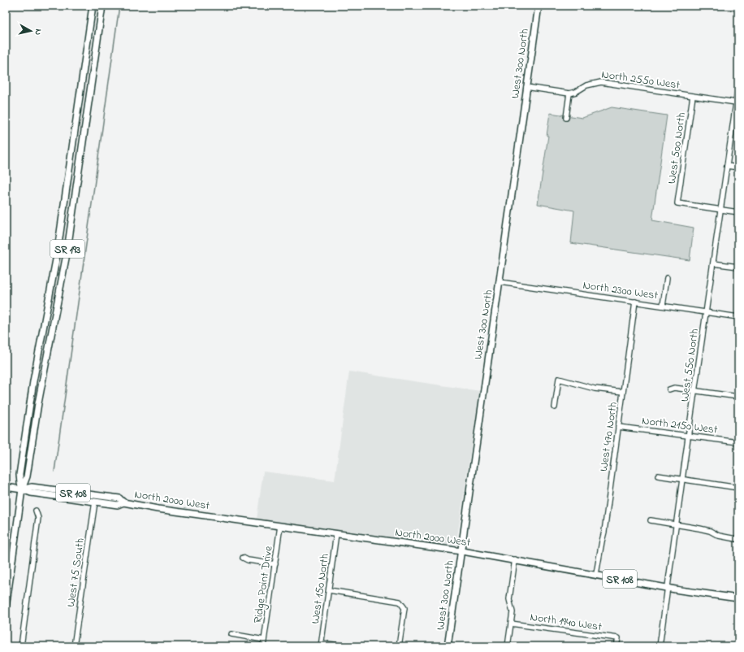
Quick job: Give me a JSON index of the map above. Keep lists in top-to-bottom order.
{
  "streets": {
    "main road": [
      "West 300 North",
      "SR 193",
      "SR 108",
      "North 2000 West"
    ],
    "street": [
      "North 2550 West",
      "West 500 North",
      "North 2300 West",
      "West 550 North",
      "North 2150 West",
      "West 470 North",
      "West 75 South",
      "Ridge Point Drive",
      "West 150 North",
      "North 1940 West"
    ]
  },
  "crossings": [
    ["West 300 North", "North 2300 West"],
    ["West 300 North", "North 2000 West"],
    ["North 2550 West", "West 500 North"],
    ["North 2550 West", "West 550 North"],
    ["West 500 North", "West 550 North"],
    ["SR 193", "North 2000 West"],
    ["North 2300 West", "West 550 North"],
    ["North 2300 West", "West 470 North"],
    ["West 550 North", "North 2150 West"],
    ["West 550 North", "North 2000 West"],
    ["North 2150 West", "West 470 North"],
    ["West 470 North", "North 2000 West"],
    ["North 2000 West", "West 75 South"],
    ["North 2000 West", "Ridge Point Drive"],
    ["North 2000 West", "West 150 North"]
  ],
  "north": "right"
}
